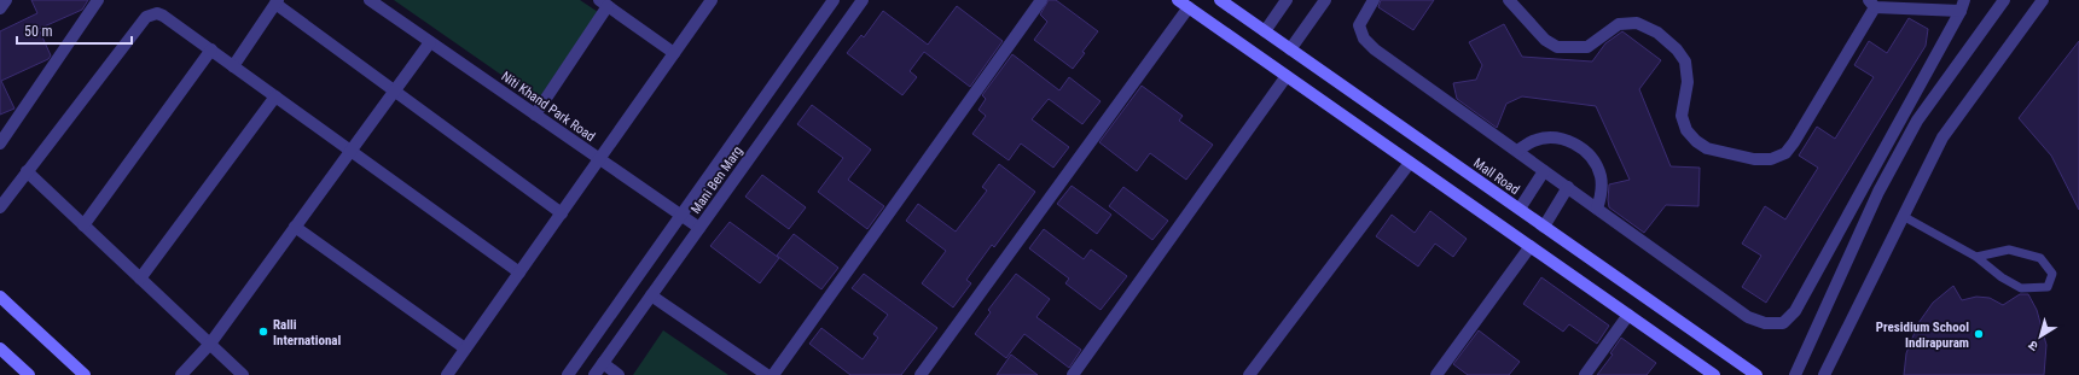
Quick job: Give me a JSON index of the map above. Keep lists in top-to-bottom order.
{
  "streets": {
    "street": ["Niti Khand Park Road", "Mall Road", "Mani Ben Marg"]
  },
  "places": ["Ralli International", "Presidium School Indirapuram"],
  "scale_bar": "50 m",
  "north": "bottom left"
}
